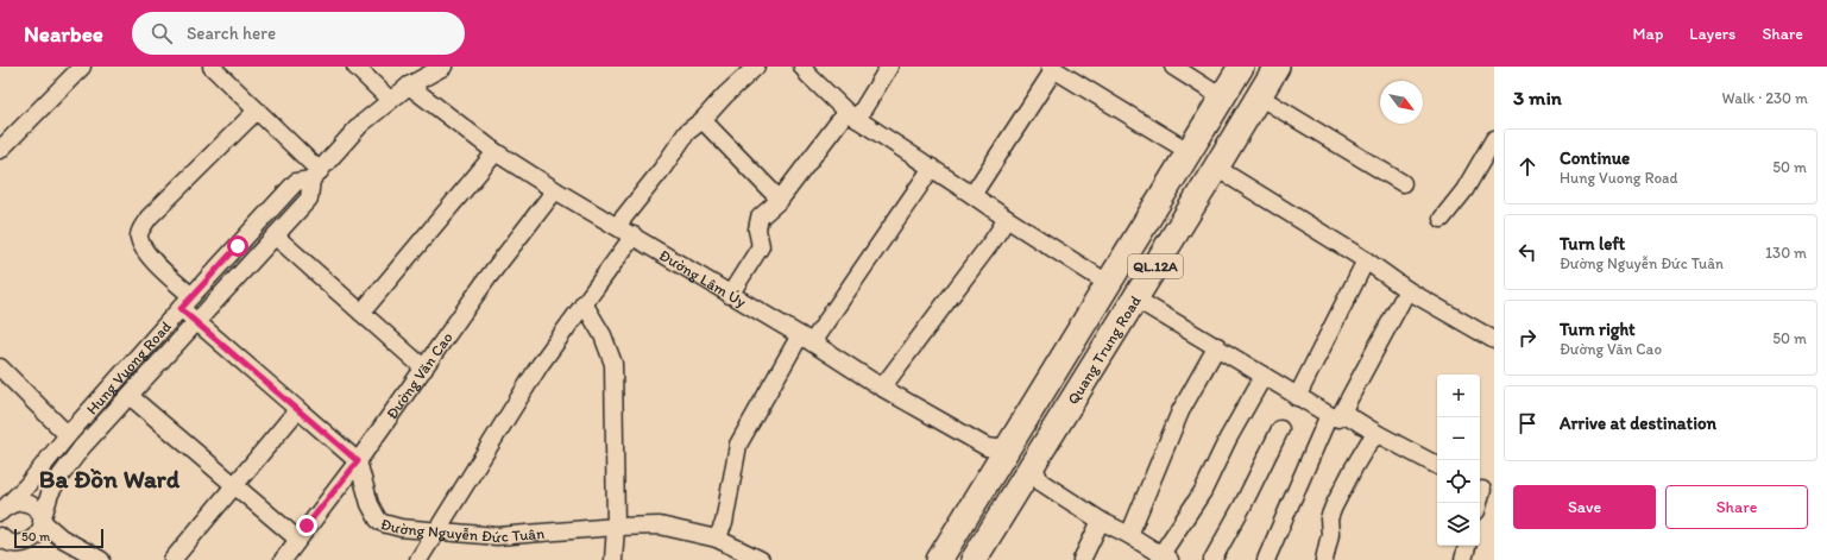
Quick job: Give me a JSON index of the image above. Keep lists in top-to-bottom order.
{
  "streets": {
    "highway": ["QL.12A", "Quang Trung Road"],
    "street": [
      "Đường Lâm Úy",
      "Hung Vuong Road",
      "Đường Văn Cao",
      "Đường Nguyễn Đức Tuân"
    ]
  },
  "crossings": [
    ["Đường Lâm Úy", "Quang Trung Road"],
    ["Đường Lâm Úy", "Đường Văn Cao"],
    ["Đường Văn Cao", "Đường Nguyễn Đức Tuân"]
  ],
  "districts": ["Ba Đồn Ward"],
  "scale_bar": "50 m",
  "north": "bottom right",
  "page": {
    "header": "Nearbee",
    "search": "Search here",
    "nav": ["Map", "Layers", "Share"],
    "heading": ["3 min", "Walk · 230 m"],
    "list": [
      ["Continue", "Hung Vuong Road", "50 m"],
      ["Turn left", "Đường Nguyễn Đức Tuân", "130 m"],
      ["Turn right", "Đường Văn Cao", "50 m"],
      "Arrive at destination"
    ],
    "map_buttons": ["+", "−"],
    "buttons": ["Save", "Share"],
    "scale": "50 m"
  }
}
